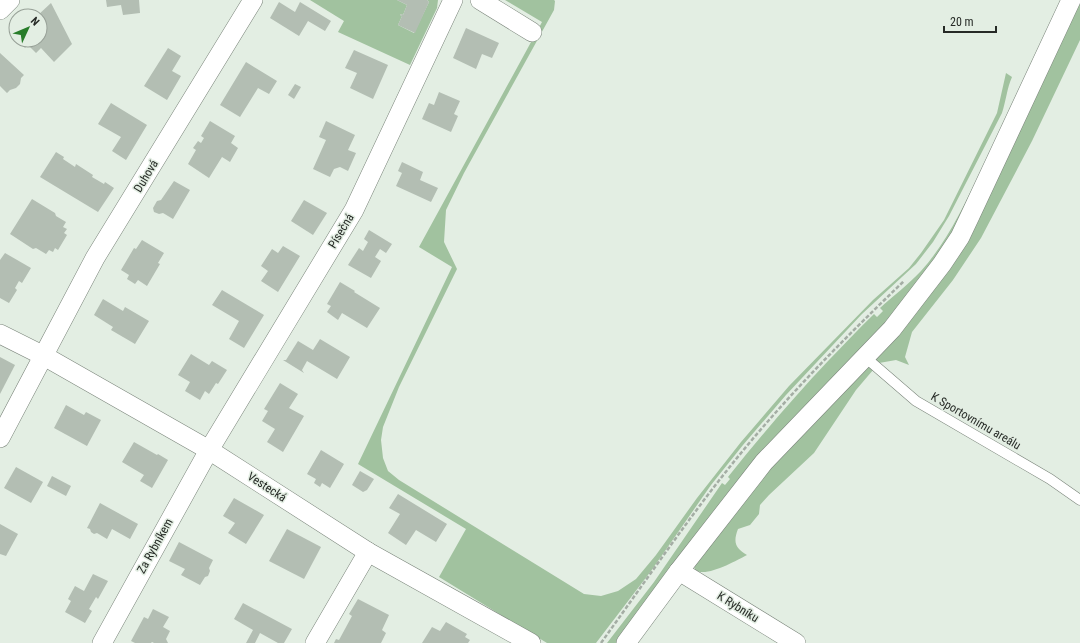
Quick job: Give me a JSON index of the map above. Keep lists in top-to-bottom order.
{
  "streets": {
    "street": [
      "Duhová",
      "Písečná",
      "Vestecká",
      "Za Rybníkem",
      "K Rybníku"
    ],
    "lane": ["K Sportovnímu areálu"]
  },
  "crossings": [
    ["Duhová", "Vestecká"],
    ["Písečná", "Vestecká"],
    ["Písečná", "Za Rybníkem"],
    ["Vestecká", "Za Rybníkem"]
  ],
  "scale_bar": "20 m",
  "north": "top right"
}
